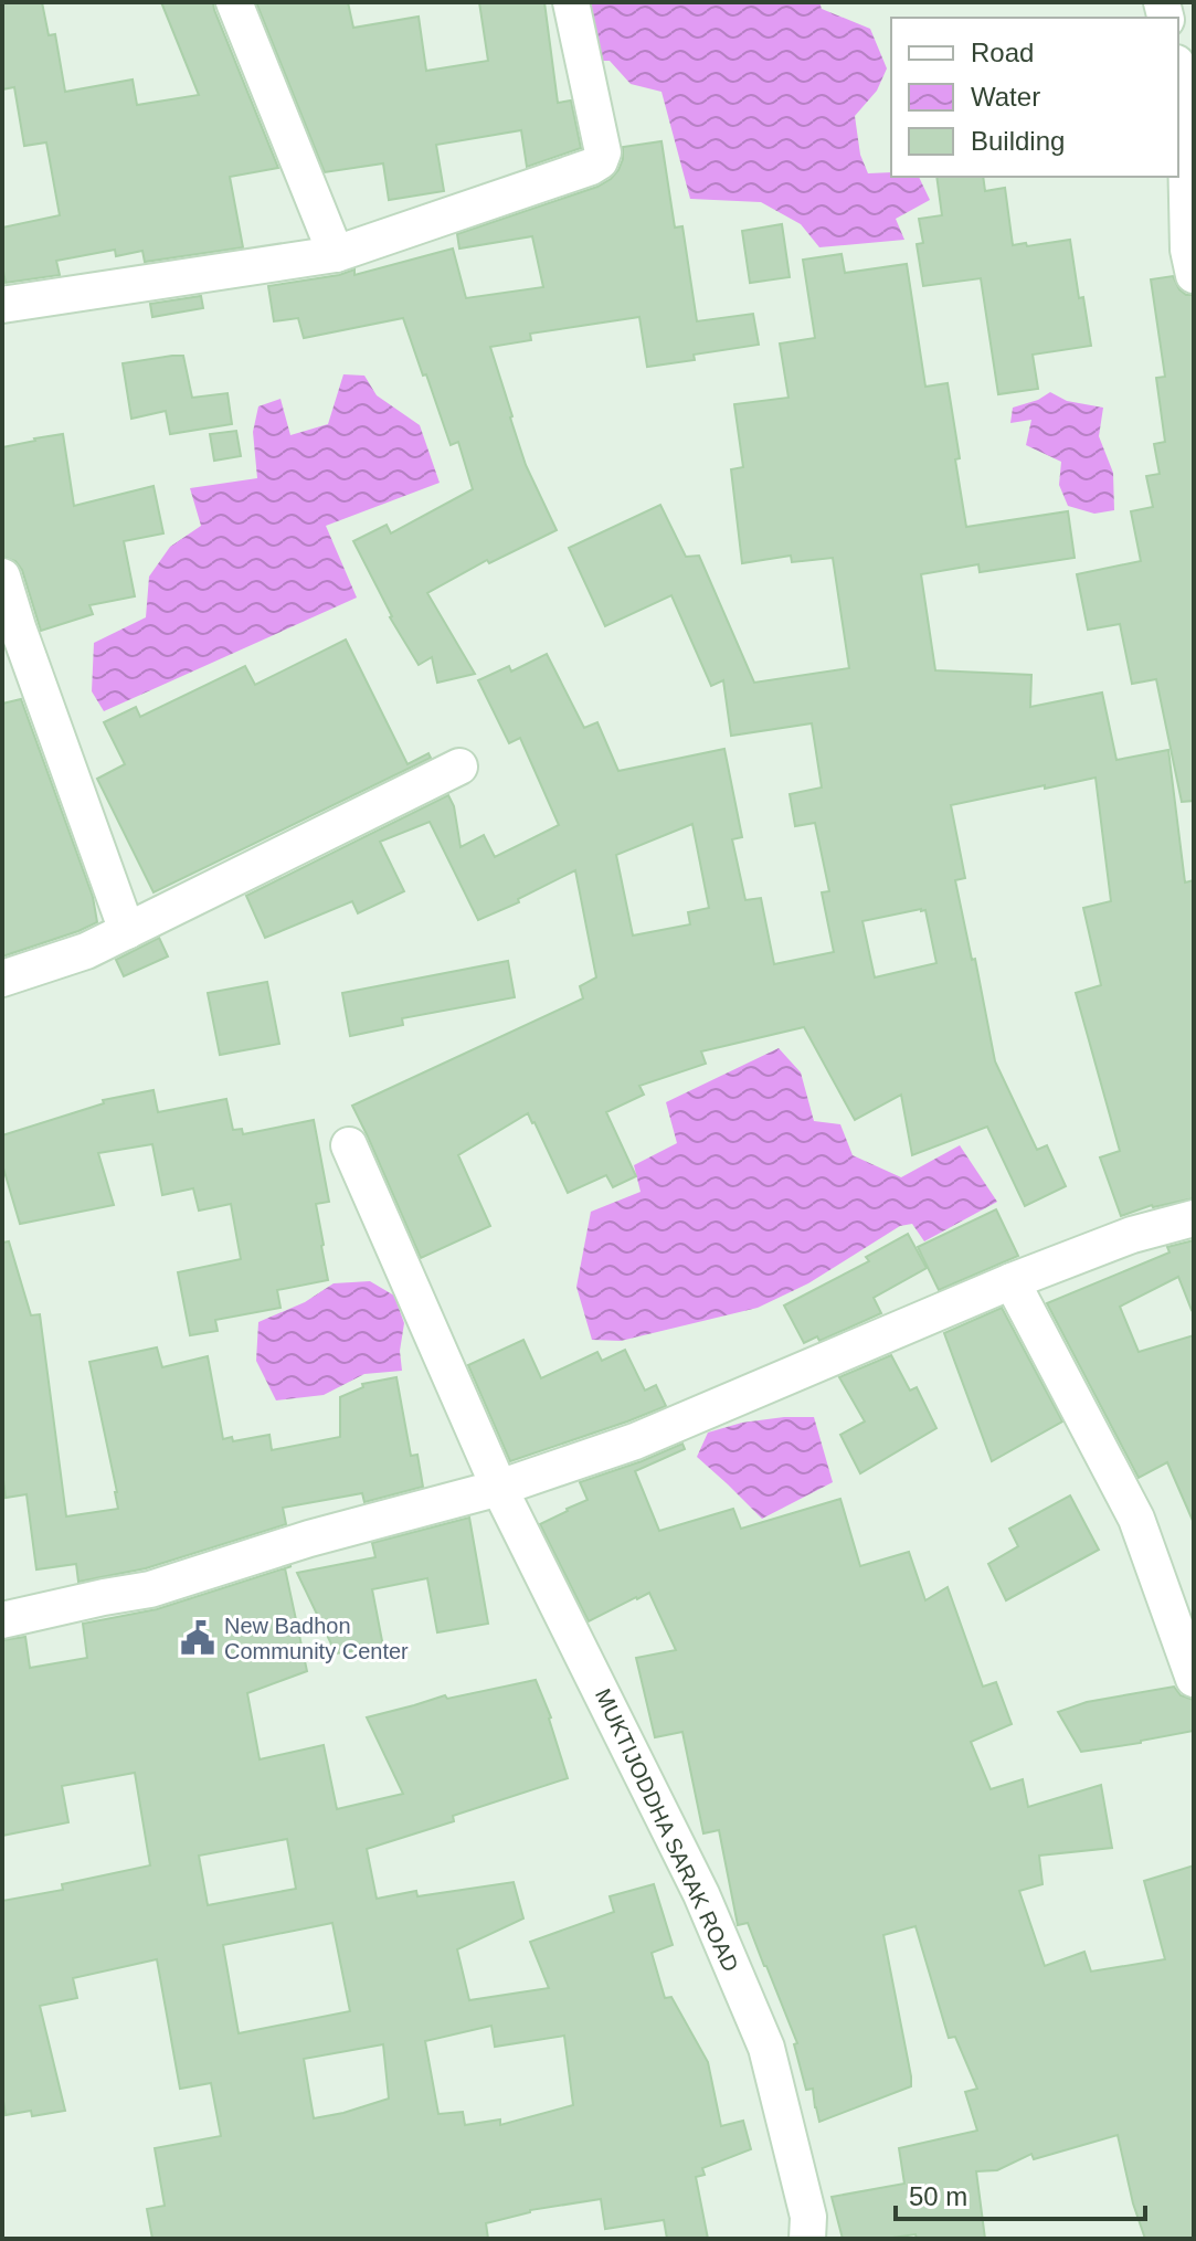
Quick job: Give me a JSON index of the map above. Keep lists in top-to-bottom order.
{
  "streets": {
    "street": ["MUKTIJODDHA SARAK ROAD"]
  },
  "places": {
    "public building": ["New Badhon Community Center"]
  },
  "legend": ["Road", "Water", "Building"],
  "scale_bar": "50 m"
}
